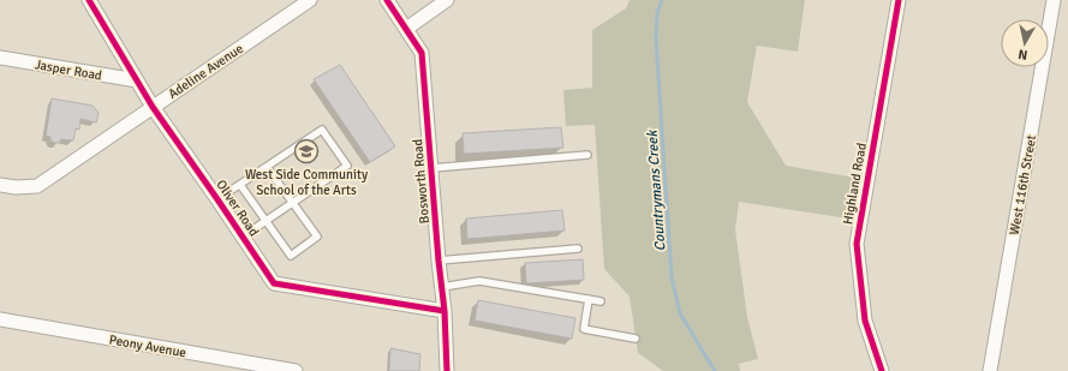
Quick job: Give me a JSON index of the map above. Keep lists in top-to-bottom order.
{
  "streets": {
    "street": [
      "Jasper Road",
      "Adeline Avenue",
      "Bosworth Road",
      "Highland Road",
      "West 116th Street",
      "Oliver Road",
      "Peony Avenue"
    ]
  },
  "crossings": [
    ["Jasper Road", "Oliver Road"],
    ["Adeline Avenue", "Oliver Road"],
    ["Bosworth Road", "Oliver Road"]
  ],
  "water": ["Countrymans Creek"],
  "places": {
    "school or university": ["West Side Community School of the Arts"]
  },
  "north": "bottom"
}
